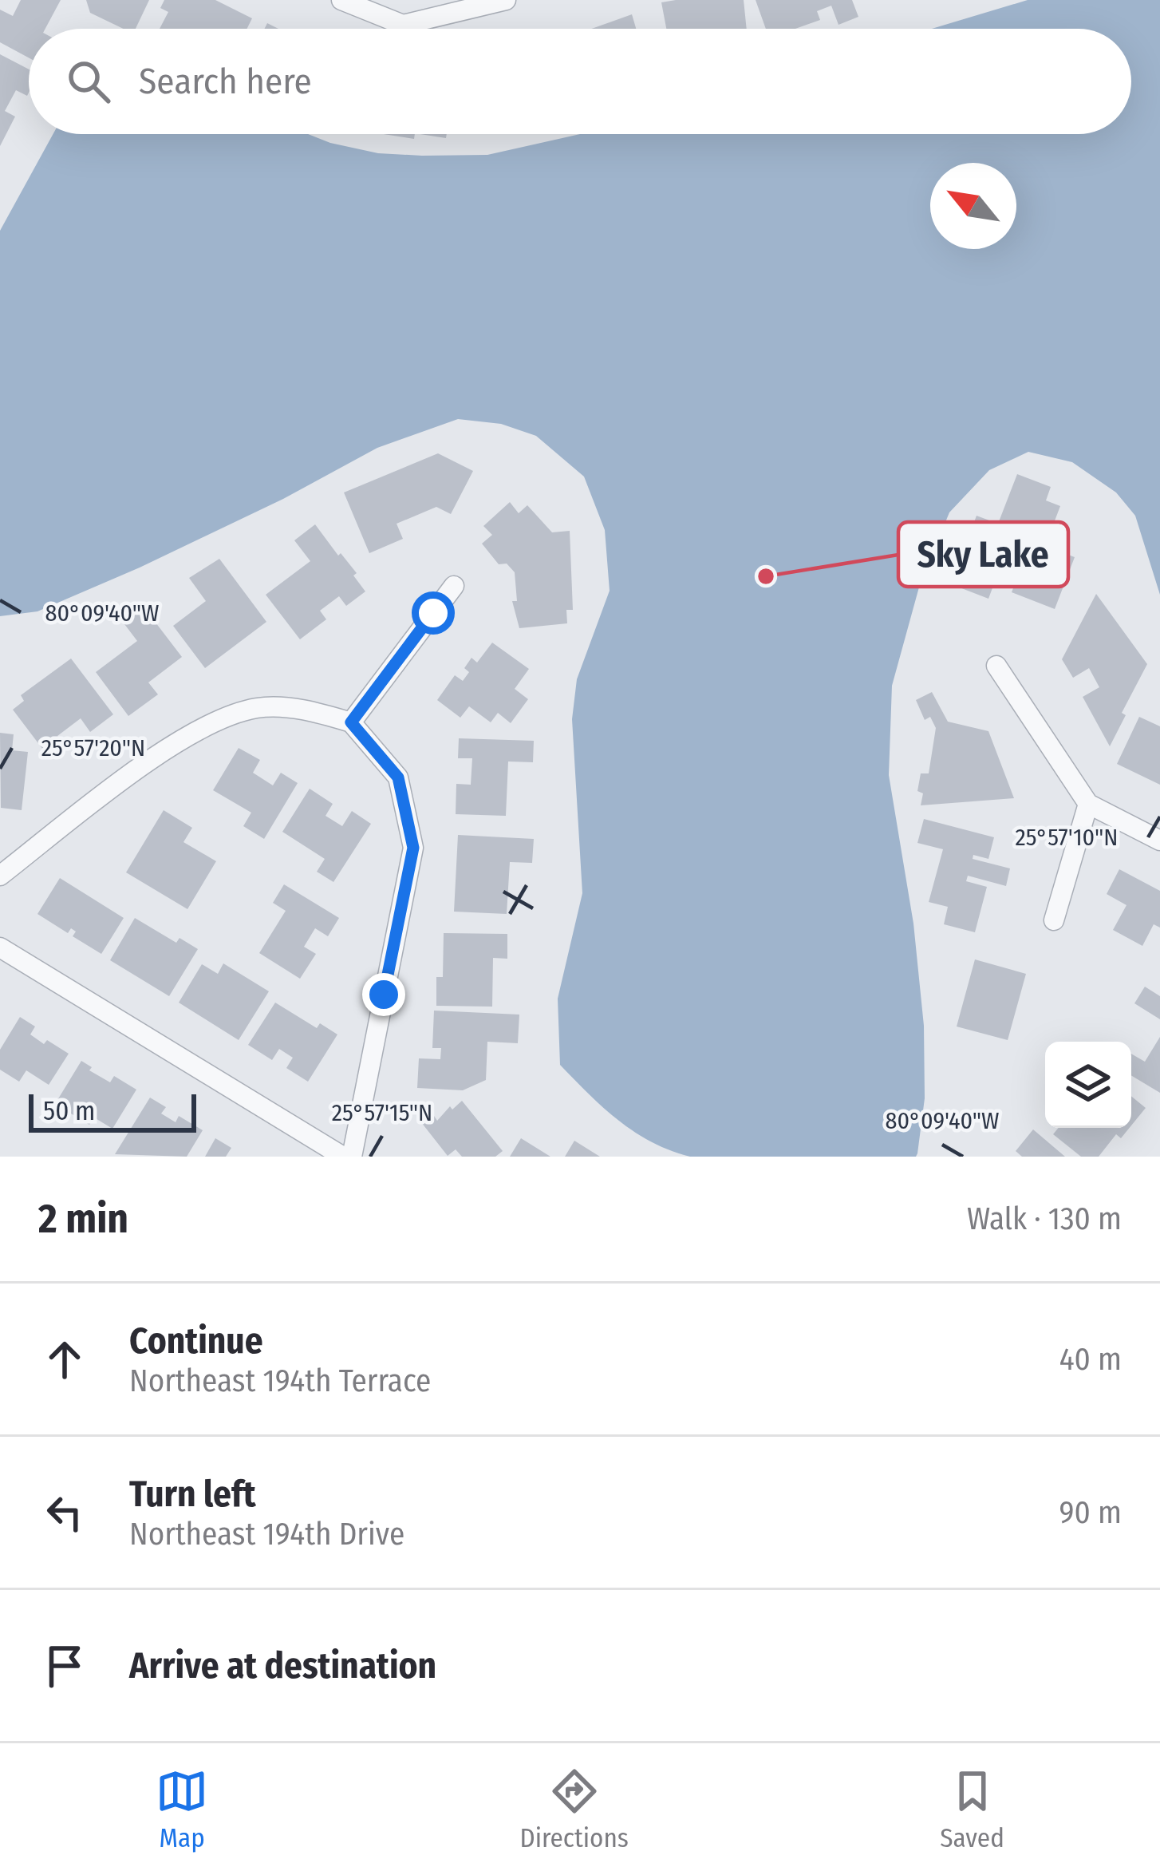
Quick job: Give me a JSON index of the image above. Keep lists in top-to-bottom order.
{
  "places": ["Sky Lake"],
  "scale_bar": "50 m",
  "north": "top left",
  "page": {
    "search": "Search here",
    "scale": "50 m",
    "heading": ["2 min", "Walk · 130 m"],
    "list": [
      ["Continue", "Northeast 194th Terrace", "40 m"],
      ["Turn left", "Northeast 194th Drive", "90 m"],
      "Arrive at destination"
    ],
    "nav": ["Map", "Directions", "Saved"]
  },
  "coordinates": [
    "80°09'40\"W",
    "25°57'20\"N",
    "25°57'10\"N",
    "25°57'15\"N"
  ]
}
